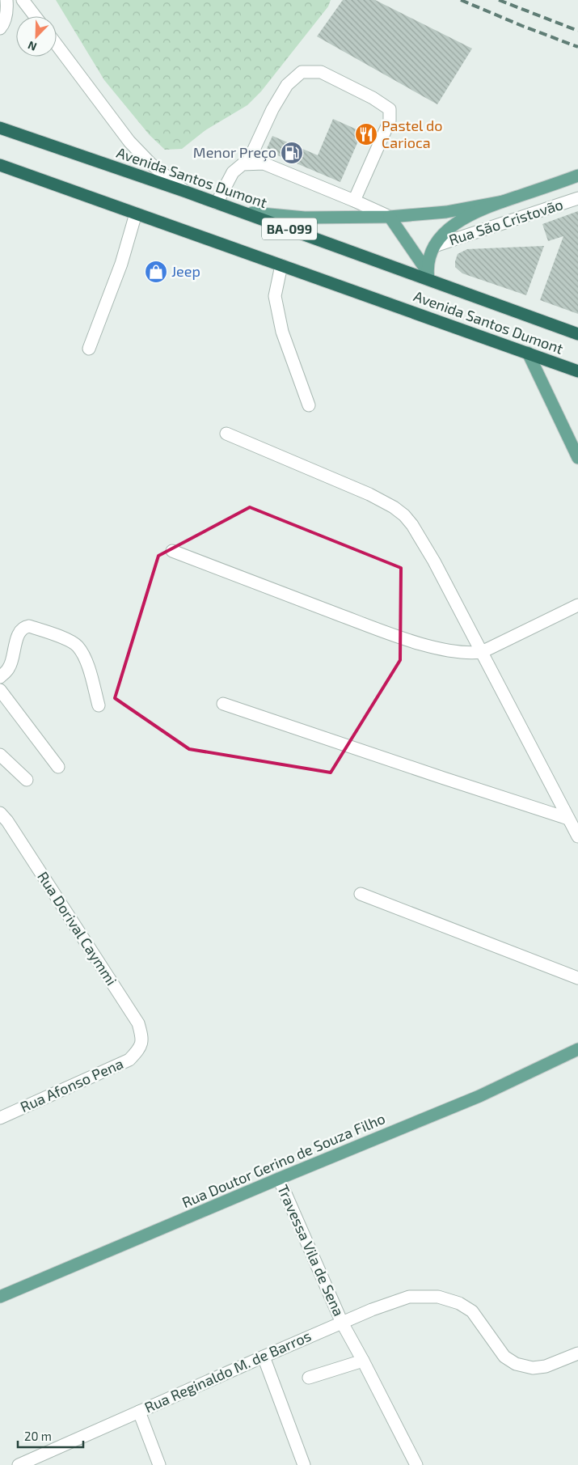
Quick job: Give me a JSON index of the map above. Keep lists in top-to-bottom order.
{
  "streets": {
    "highway": ["Avenida Santos Dumont", "BA-099"],
    "main road": ["Rua Doutor Gerino de Souza Filho"],
    "street": [
      "Rua São Cristovão",
      "Rua Dorival Caymmi",
      "Rua Afonso Pena",
      "Travessa Vila de Sena",
      "Rua Reginaldo M. de Barros"
    ]
  },
  "crossings": [
    ["Rua Dorival Caymmi", "Rua Afonso Pena"],
    ["Rua Doutor Gerino de Souza Filho", "Travessa Vila de Sena"],
    ["Travessa Vila de Sena", "Rua Reginaldo M. de Barros"]
  ],
  "places": {
    "restaurant": ["Pastel do Carioca"],
    "fuel station": ["Menor Preço"],
    "shop": ["Jeep"]
  },
  "scale_bar": "20 m",
  "north": "bottom left"
}
